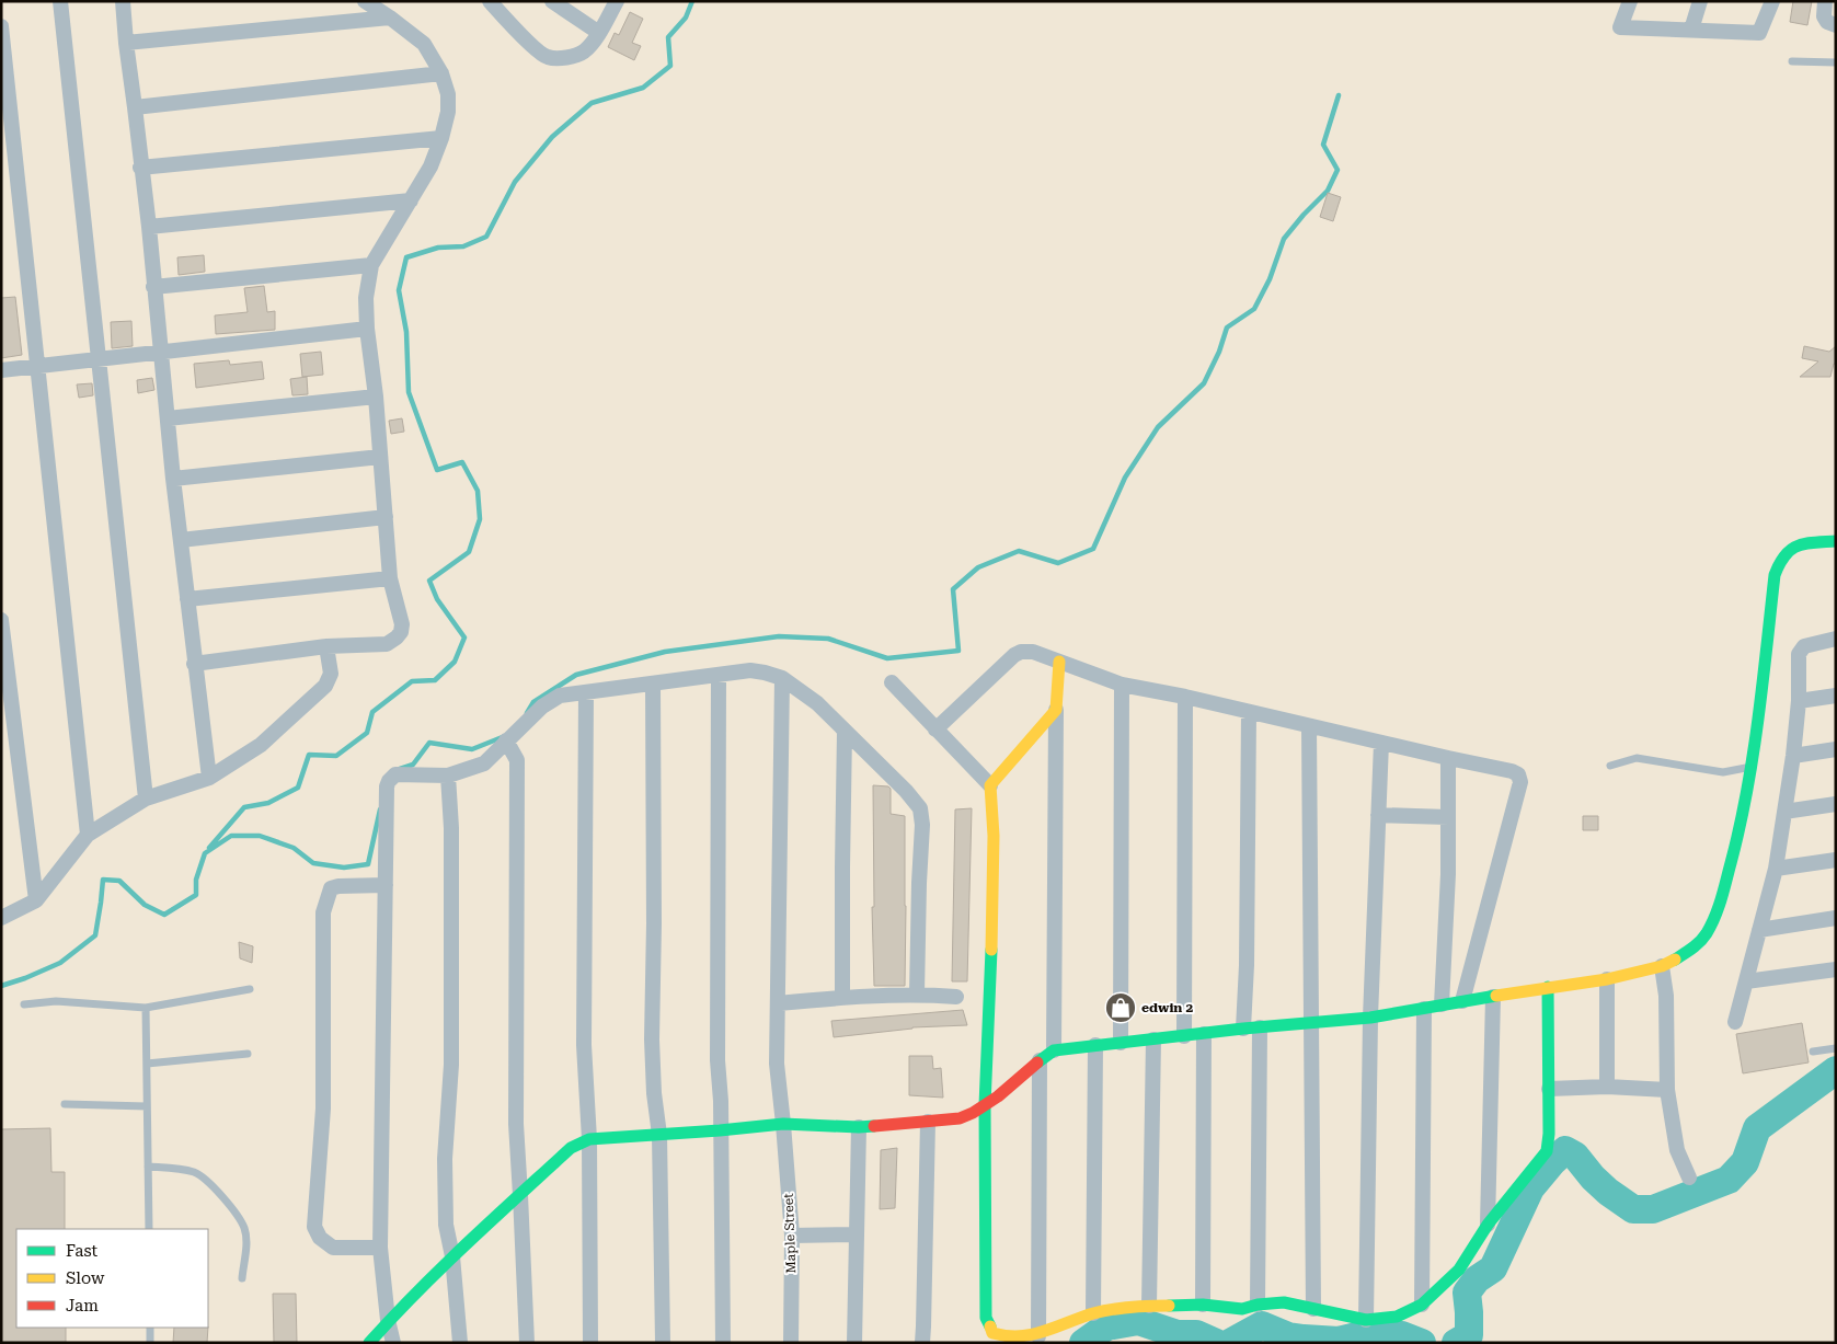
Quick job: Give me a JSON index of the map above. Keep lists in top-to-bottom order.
{
  "streets": {
    "street": ["Maple Street"]
  },
  "places": {
    "shop": ["edwin 2"]
  },
  "legend": ["Fast", "Slow", "Jam"]
}
